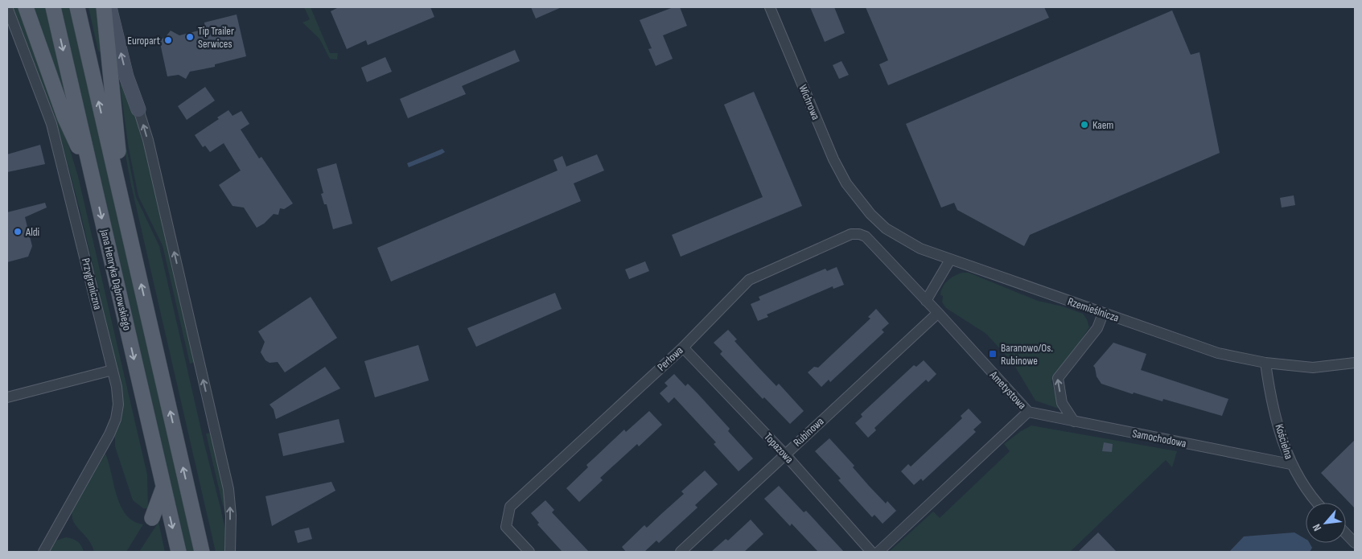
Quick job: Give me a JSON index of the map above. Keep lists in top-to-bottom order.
{
  "streets": {
    "main road": ["Jana Henryka Dąbrowskiego"],
    "street": [
      "Wichrowa",
      "Przygraniczna",
      "Rzemieślnicza",
      "Perłowa",
      "Ametystowa",
      "Rubinowa",
      "Samochodowa",
      "Kościelna",
      "Topazowa"
    ]
  },
  "crossings": [
    ["Wichrowa", "Rzemieślnicza"],
    ["Rzemieślnicza", "Kościelna"],
    ["Perłowa", "Ametystowa"],
    ["Perłowa", "Topazowa"],
    ["Ametystowa", "Rubinowa"],
    ["Ametystowa", "Samochodowa"],
    ["Rubinowa", "Topazowa"],
    ["Samochodowa", "Kościelna"]
  ],
  "places": {
    "other": [
      "Tip Trailer Serwices",
      "Europart",
      "Kaem",
      "Aldi"
    ],
    "transit": ["Baranowo/Os. Rubinowe"]
  },
  "north": "bottom left"
}
